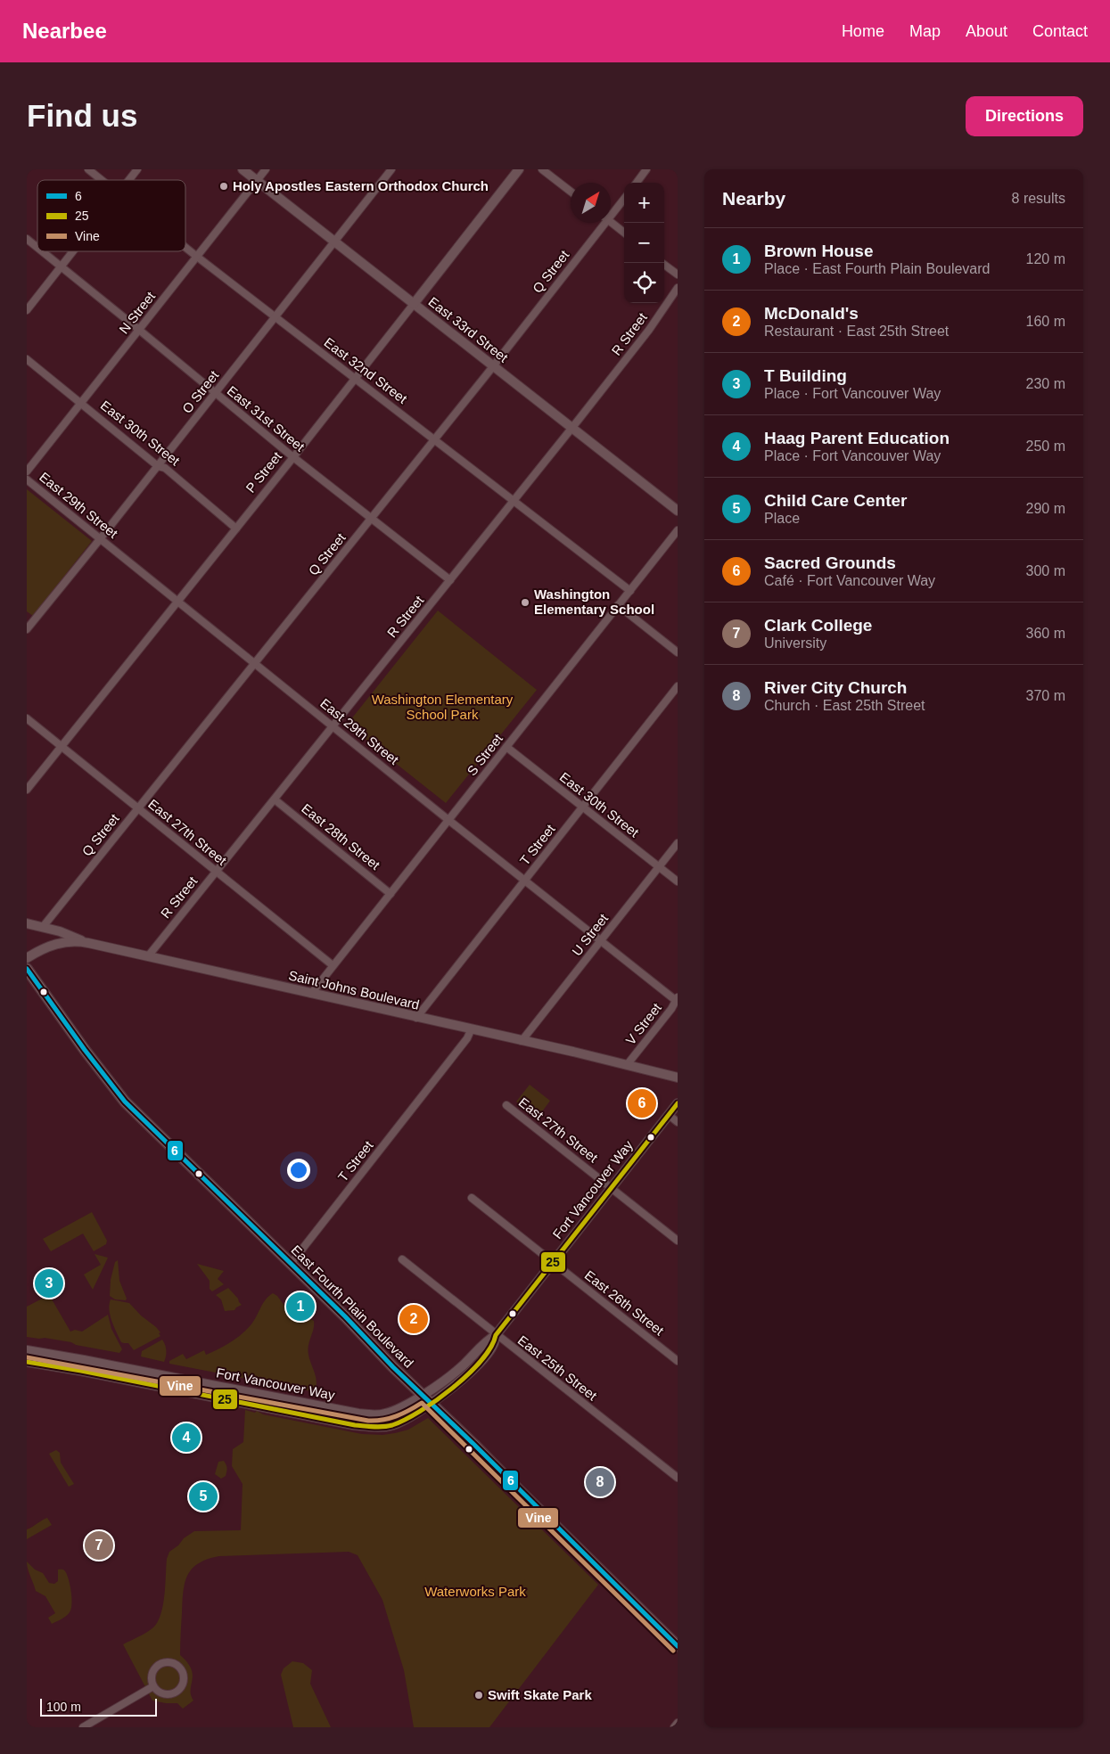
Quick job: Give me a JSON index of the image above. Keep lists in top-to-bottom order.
{
  "streets": {
    "main road": ["East Fourth Plain Boulevard"],
    "street": [
      "Q Street",
      "N Street",
      "East 33rd Street",
      "R Street",
      "East 32nd Street",
      "O Street",
      "East 31st Street",
      "East 30th Street",
      "P Street",
      "East 29th Street",
      "S Street",
      "East 27th Street",
      "East 28th Street",
      "T Street",
      "U Street",
      "Saint Johns Boulevard",
      "V Street",
      "Fort Vancouver Way",
      "East 26th Street",
      "East 25th Street"
    ]
  },
  "crossings": [
    ["Q Street", "East 33rd Street"],
    ["Q Street", "East 32nd Street"],
    ["Q Street", "East 31st Street"],
    ["Q Street", "East 29th Street"],
    ["Q Street", "East 27th Street"],
    ["N Street", "East 33rd Street"],
    ["N Street", "East 32nd Street"],
    ["N Street", "East 31st Street"],
    ["N Street", "East 30th Street"],
    ["East 33rd Street", "R Street"],
    ["East 33rd Street", "O Street"],
    ["East 33rd Street", "P Street"],
    ["R Street", "East 32nd Street"],
    ["R Street", "East 31st Street"],
    ["R Street", "East 29th Street"],
    ["R Street", "East 27th Street"],
    ["R Street", "East 28th Street"],
    ["R Street", "Saint Johns Boulevard"],
    ["East 32nd Street", "O Street"],
    ["East 32nd Street", "P Street"],
    ["East 32nd Street", "S Street"],
    ["O Street", "East 31st Street"],
    ["O Street", "East 30th Street"],
    ["O Street", "East 29th Street"],
    ["East 31st Street", "P Street"],
    ["East 30th Street", "P Street"],
    ["East 30th Street", "S Street"],
    ["East 30th Street", "T Street"],
    ["East 30th Street", "U Street"],
    ["P Street", "East 29th Street"],
    ["P Street", "East 27th Street"],
    ["East 29th Street", "S Street"],
    ["East 29th Street", "T Street"],
    ["East 29th Street", "U Street"],
    ["East 29th Street", "V Street"],
    ["S Street", "East 27th Street"],
    ["S Street", "East 28th Street"],
    ["S Street", "Saint Johns Boulevard"],
    ["East 27th Street", "Fort Vancouver Way"],
    ["T Street", "Saint Johns Boulevard"],
    ["T Street", "East Fourth Plain Boulevard"],
    ["U Street", "Saint Johns Boulevard"],
    ["Saint Johns Boulevard", "V Street"],
    ["Fort Vancouver Way", "East 26th Street"],
    ["Fort Vancouver Way", "East Fourth Plain Boulevard"],
    ["Fort Vancouver Way", "East 25th Street"]
  ],
  "parks": ["Washington Elementary School Park", "Waterworks Park"],
  "places": ["Holy Apostles Eastern Orthodox Church", "Washington Elementary School", "Swift Skate Park"],
  "lines": ["transit line 6", "transit line 25", "transit line Vine"],
  "legend": ["6", "25", "Vine"],
  "scale_bar": "100 m",
  "north": "top right",
  "page": {
    "header": "Nearbee",
    "nav": [
      "Home",
      "Map",
      "About",
      "Contact"
    ],
    "buttons": "Directions",
    "title": "Find us",
    "heading": ["Nearby", "8 results"],
    "map_buttons": ["+", "−"],
    "list": [
      {
        "mark": "1",
        "name": "Brown House",
        "note": "Place · East Fourth Plain Boulevard",
        "value": "120 m"
      },
      {
        "mark": "2",
        "name": "McDonald's",
        "note": "Restaurant · East 25th Street",
        "value": "160 m"
      },
      {
        "mark": "3",
        "name": "T Building",
        "note": "Place · Fort Vancouver Way",
        "value": "230 m"
      },
      {
        "mark": "4",
        "name": "Haag Parent Education",
        "note": "Place · Fort Vancouver Way",
        "value": "250 m"
      },
      {
        "mark": "5",
        "name": "Child Care Center",
        "note": "Place",
        "value": "290 m"
      },
      {
        "mark": "6",
        "name": "Sacred Grounds",
        "note": "Café · Fort Vancouver Way",
        "value": "300 m"
      },
      {
        "mark": "7",
        "name": "Clark College",
        "note": "University",
        "value": "360 m"
      },
      {
        "mark": "8",
        "name": "River City Church",
        "note": "Church · East 25th Street",
        "value": "370 m"
      }
    ],
    "pins": [
      "6",
      "3",
      "1",
      "2",
      "4",
      "8",
      "5",
      "7"
    ],
    "scale": "100 m"
  }
}
